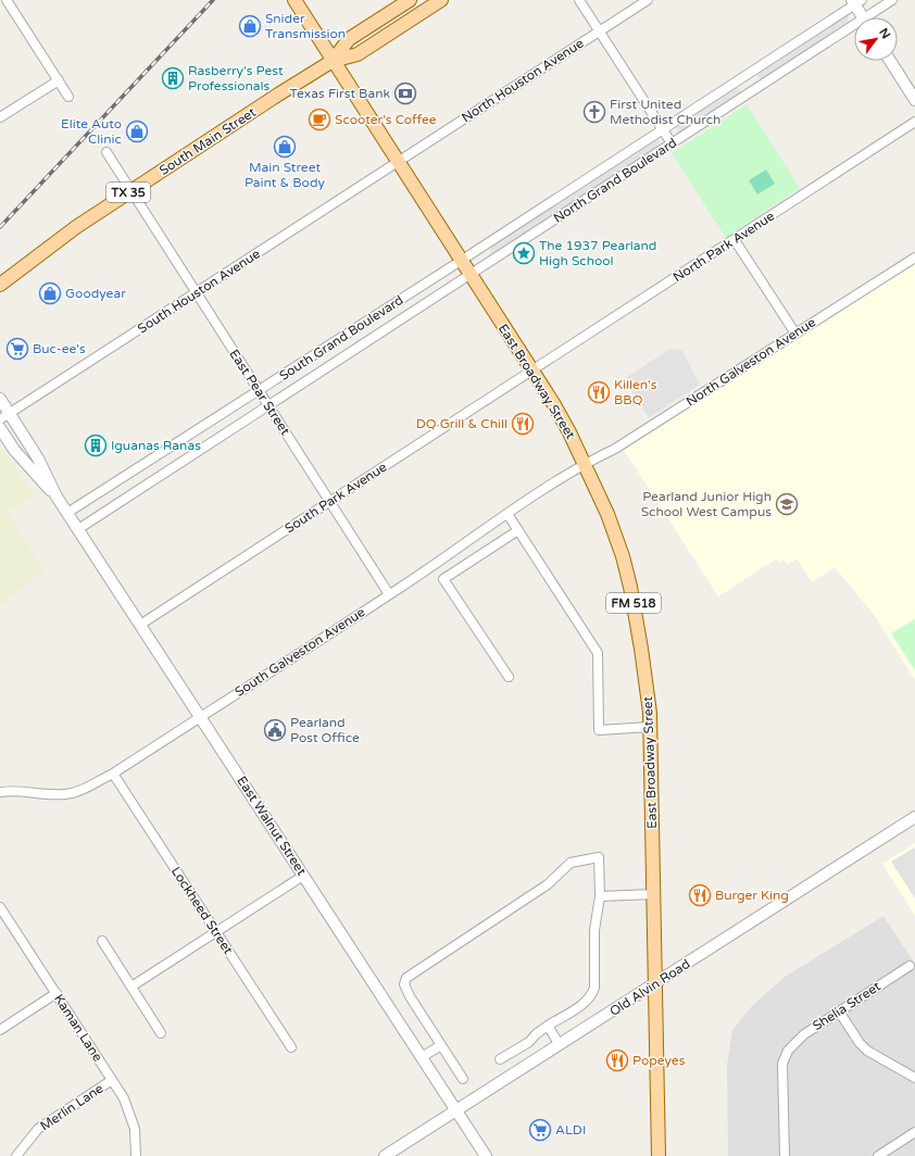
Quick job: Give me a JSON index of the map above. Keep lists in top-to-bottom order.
{
  "streets": {
    "main road": [
      "South Main Street",
      "TX 35",
      "East Broadway Street",
      "FM 518"
    ],
    "street": [
      "North Houston Avenue",
      "North Grand Boulevard",
      "North Park Avenue",
      "South Houston Avenue",
      "South Grand Boulevard",
      "North Galveston Avenue",
      "East Pear Street",
      "South Park Avenue",
      "South Galveston Avenue",
      "East Walnut Street",
      "Lockheed Street",
      "Old Alvin Road",
      "Shelia Street",
      "Kaman Lane",
      "Merlin Lane"
    ]
  },
  "crossings": [
    ["North Houston Avenue", "South Houston Avenue"],
    ["North Houston Avenue", "East Broadway Street"],
    ["South Main Street", "TX 35"],
    ["South Main Street", "East Broadway Street"],
    ["South Main Street", "East Pear Street"],
    ["South Main Street", "FM 518"],
    ["North Grand Boulevard", "South Grand Boulevard"],
    ["North Grand Boulevard", "East Broadway Street"],
    ["TX 35", "East Broadway Street"],
    ["TX 35", "FM 518"],
    ["North Park Avenue", "East Broadway Street"],
    ["North Park Avenue", "South Park Avenue"],
    ["South Houston Avenue", "East Broadway Street"],
    ["South Houston Avenue", "East Pear Street"],
    ["South Houston Avenue", "East Walnut Street"],
    ["South Grand Boulevard", "East Broadway Street"],
    ["South Grand Boulevard", "East Pear Street"],
    ["South Grand Boulevard", "East Walnut Street"],
    ["North Galveston Avenue", "East Broadway Street"],
    ["North Galveston Avenue", "South Galveston Avenue"],
    ["East Broadway Street", "South Park Avenue"],
    ["East Broadway Street", "FM 518"],
    ["East Broadway Street", "South Galveston Avenue"],
    ["East Broadway Street", "Old Alvin Road"],
    ["East Pear Street", "South Park Avenue"],
    ["East Pear Street", "South Galveston Avenue"],
    ["South Park Avenue", "East Walnut Street"],
    ["South Galveston Avenue", "East Walnut Street"],
    ["South Galveston Avenue", "Lockheed Street"],
    ["East Walnut Street", "Old Alvin Road"],
    ["Kaman Lane", "Merlin Lane"]
  ],
  "places": {
    "shop": [
      "Snider Transmission",
      "Elite Auto Clinic",
      "Main Street Paint & Body",
      "Goodyear"
    ],
    "building": ["Rasberry's Pest Professionals", "Iguanas Ranas"],
    "bank": ["Texas First Bank"],
    "church": ["First United Methodist Church"],
    "cafe": ["Scooter's Coffee"],
    "place": ["The 1937 Pearland High School"],
    "supermarket": ["Buc-ee's", "ALDI"],
    "restaurant": [
      "Killen's BBQ",
      "DQ Grill & Chill",
      "Burger King",
      "Popeyes"
    ],
    "school or university": ["Pearland Junior High School West Campus"],
    "public building": ["Pearland Post Office"]
  },
  "north": "top right"
}
